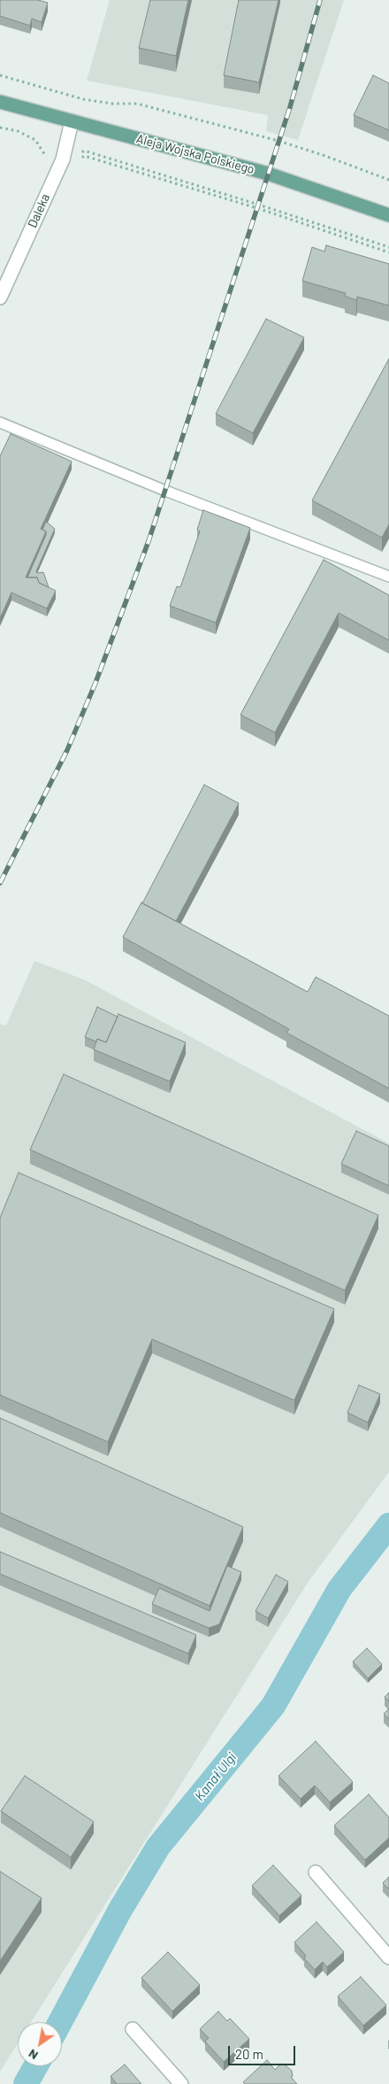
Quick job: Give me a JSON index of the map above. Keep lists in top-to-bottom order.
{
  "streets": {
    "main road": ["Aleja Wojska Polskiego"],
    "street": ["Daleka"]
  },
  "crossings": [
    ["Aleja Wojska Polskiego", "Daleka"]
  ],
  "water": ["Kanał Ulgi"],
  "scale_bar": "20 m",
  "north": "bottom left"
}
